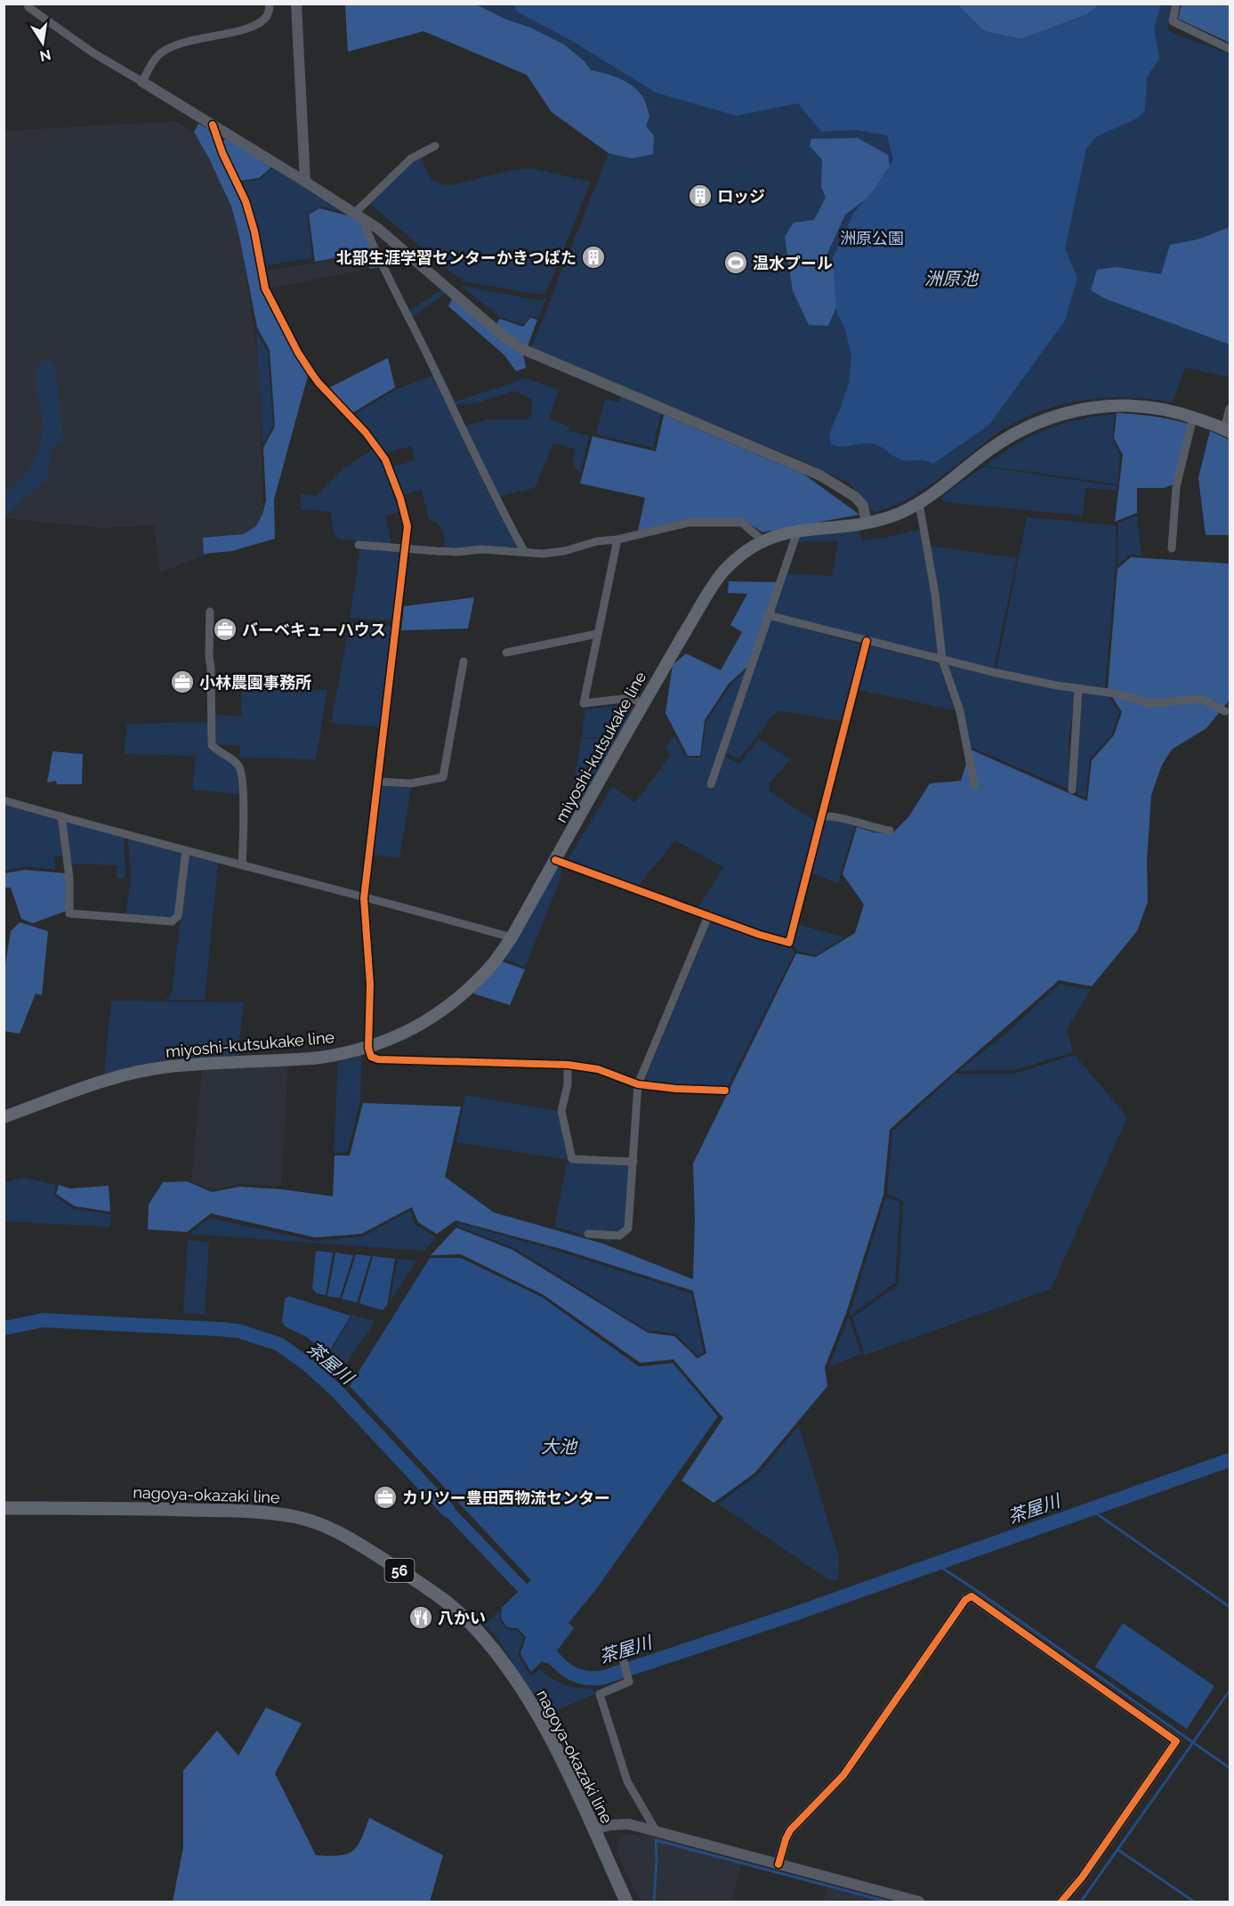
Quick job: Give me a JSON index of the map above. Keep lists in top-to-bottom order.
{
  "streets": {
    "main road": ["miyoshi-kutsukake line", "nagoya-okazaki line", "56"]
  },
  "water": ["洲原池", "茶屋川", "大池"],
  "parks": ["洲原公園"],
  "places": {
    "building": ["ロッジ", "北部生涯学習センターかきつばた"],
    "sports": ["温水プール"],
    "office": ["バーベキューハウス", "小林農園事務所", "カリツー豊田西物流センター"],
    "restaurant": ["八かい"]
  },
  "north": "bottom"
}
